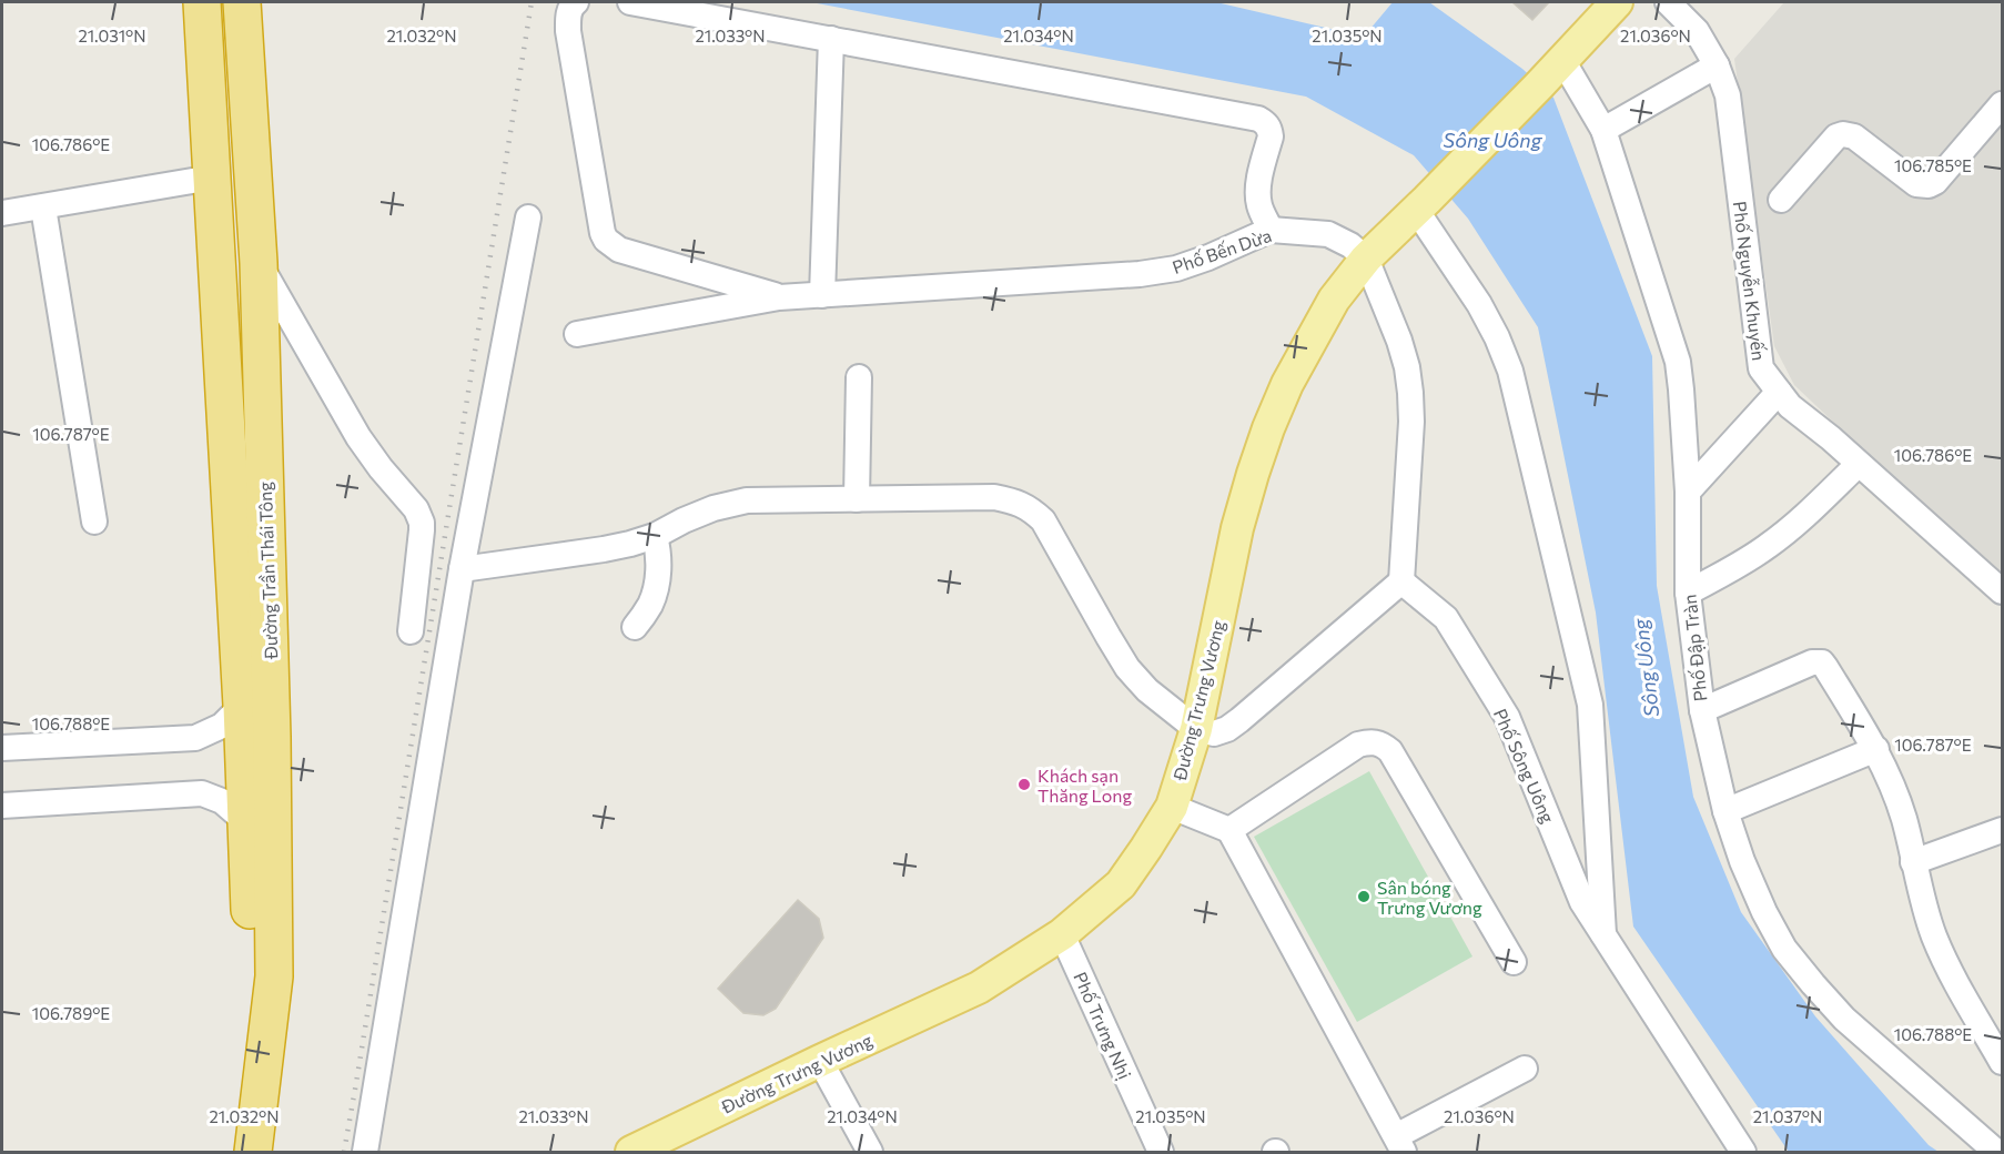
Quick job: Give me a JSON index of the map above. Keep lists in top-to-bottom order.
{
  "streets": {
    "highway": ["Đường Trần Thái Tông"],
    "main road": ["Đường Trưng Vương"],
    "street": [
      "Phố Bến Dừa",
      "Phố Nguyễn Khuyến",
      "Phố Đập Tràn",
      "Phố Sông Uông",
      "Phố Trưng Nhị"
    ]
  },
  "crossings": [
    ["Phố Bến Dừa", "Đường Trưng Vương"],
    ["Phố Đập Tràn", "Đường Trưng Vương"],
    ["Đường Trưng Vương", "Phố Trưng Nhị"]
  ],
  "water": ["Sông Uông"],
  "places": ["Khách sạn Thăng Long", "Sân bóng Trưng Vương"],
  "coordinates": [
    "21.031°N",
    "21.032°N",
    "21.033°N",
    "21.034°N",
    "21.035°N",
    "21.036°N",
    "106.786°E",
    "106.785°E",
    "106.787°E",
    "106.788°E",
    "106.789°E",
    "21.037°N"
  ]
}
